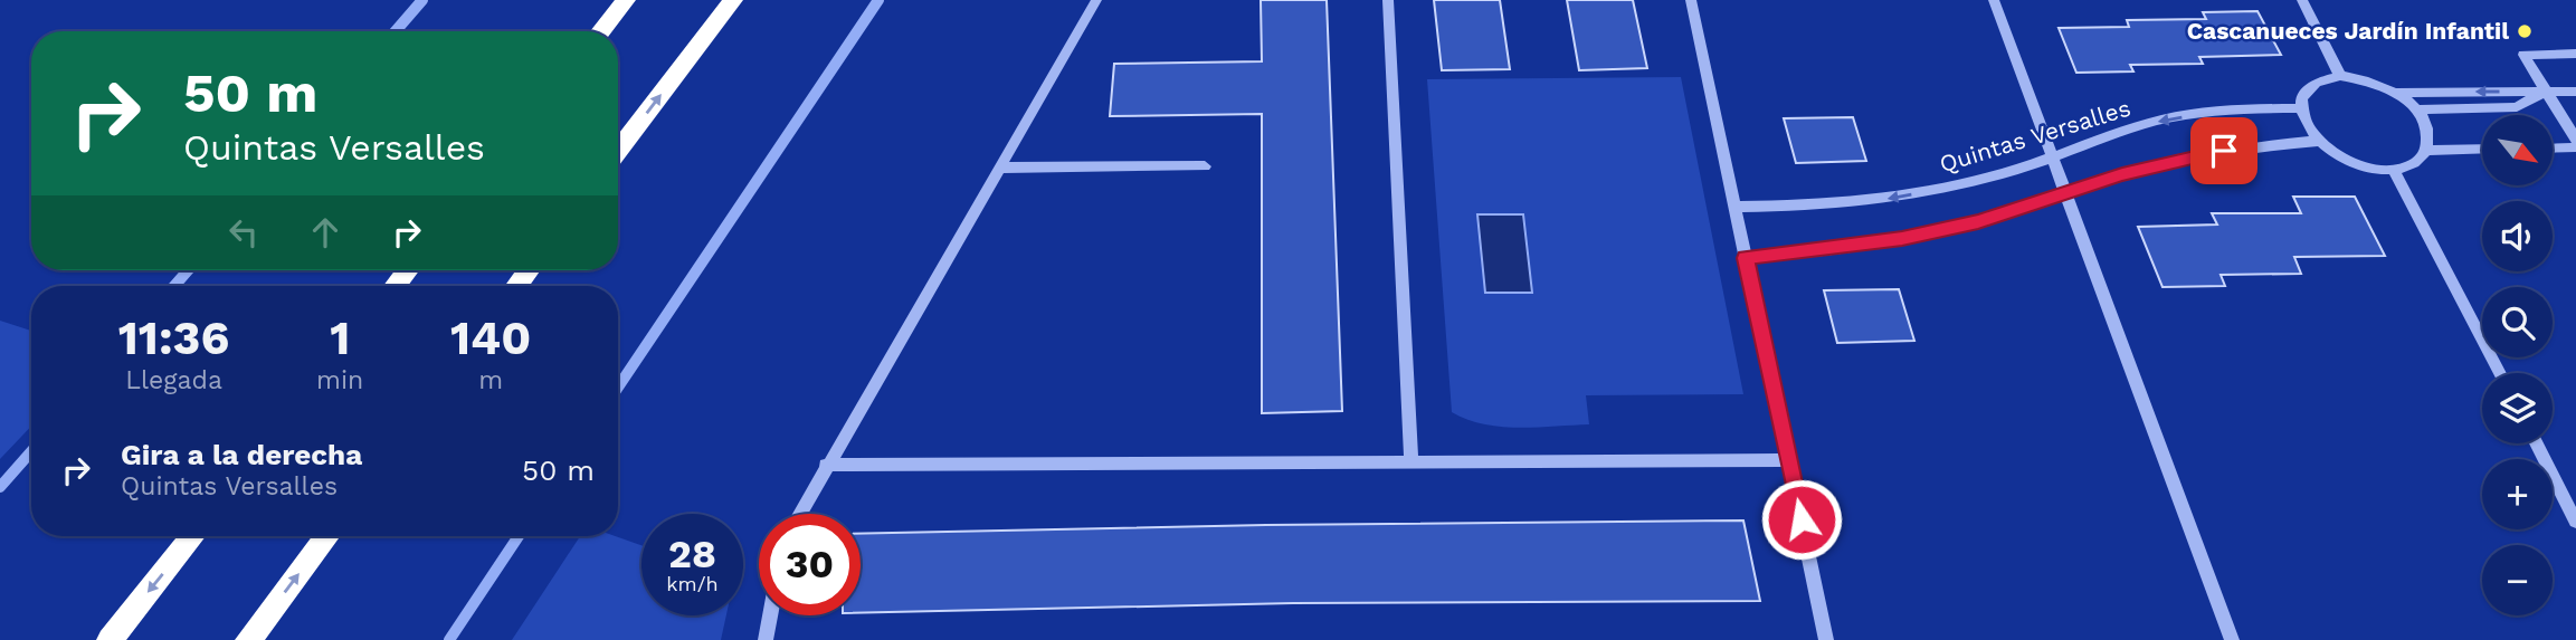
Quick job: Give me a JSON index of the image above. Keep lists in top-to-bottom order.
{
  "streets": {
    "street": ["Quintas Versalles"]
  },
  "places": ["Cascanueces Jardín Infantil"],
  "north": "bottom right",
  "page": {
    "turn": ["50 m", "Quintas Versalles"],
    "map_buttons": ["+", "−"],
    "eta": [
      "11:36",
      "Llegada",
      "1",
      "min",
      "140",
      "m"
    ],
    "list": [
      {
        "name": "Gira a la derecha",
        "note": "Quintas Versalles",
        "value": "50 m"
      }
    ],
    "speed": "28 km/h",
    "limit": "30"
  }
}
